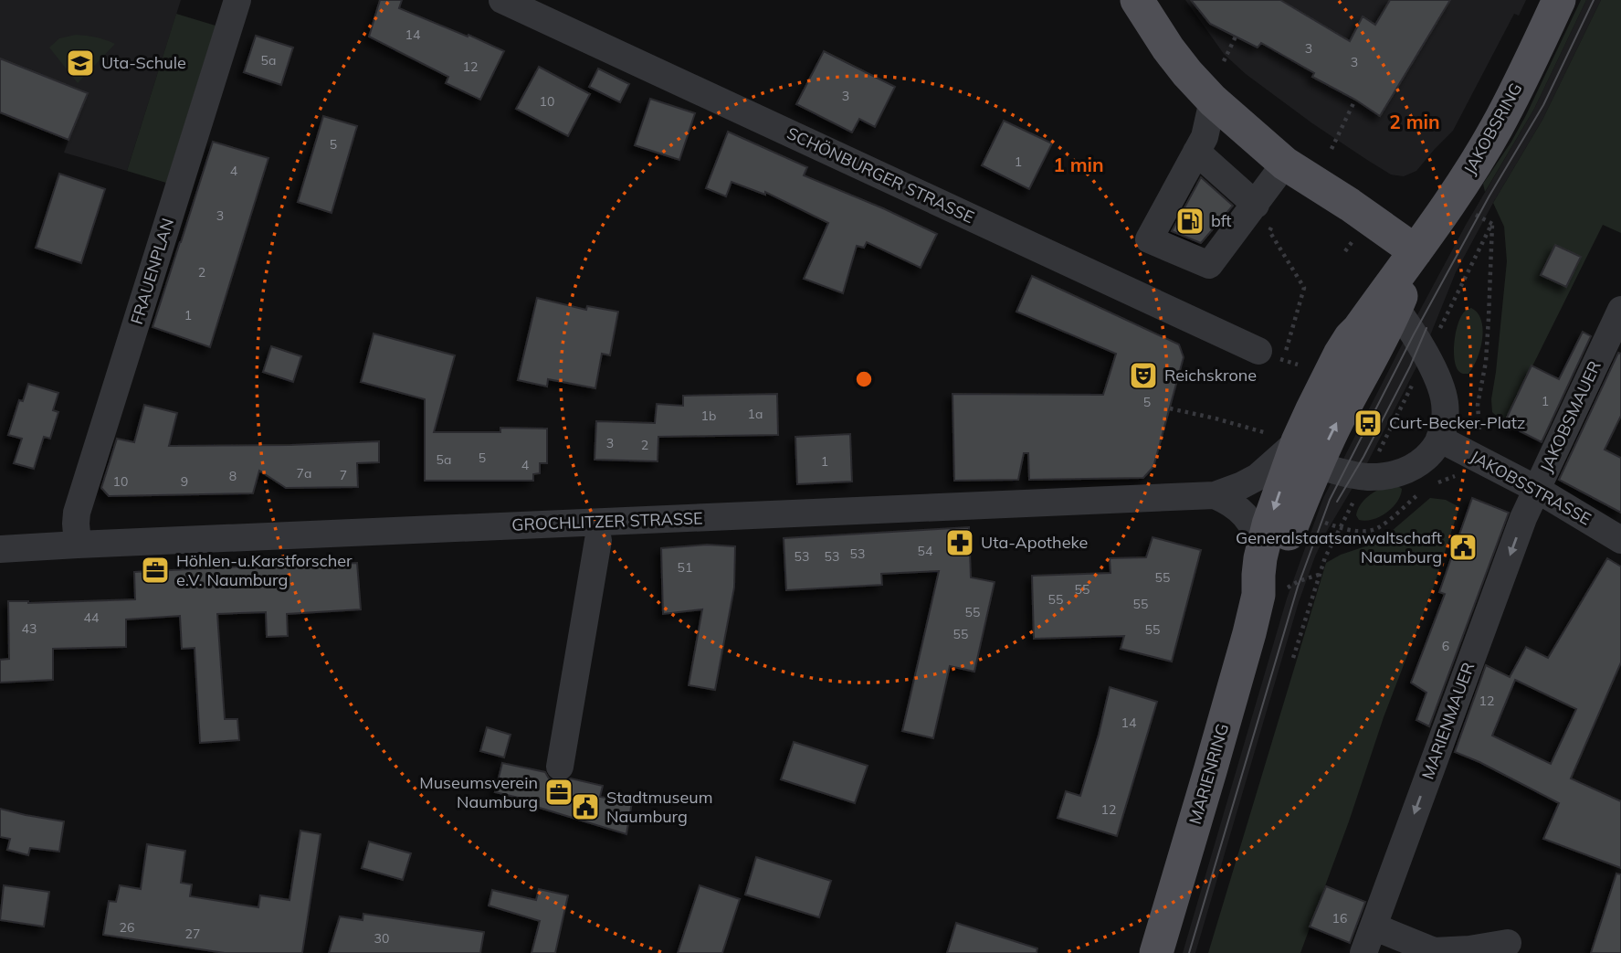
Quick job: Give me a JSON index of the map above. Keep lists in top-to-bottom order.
{
  "streets": {
    "main road": ["JAKOBSRING", "MARIENRING"],
    "street": [
      "SCHÖNBURGER STRASSE",
      "FRAUENPLAN",
      "JAKOBSMAUER",
      "JAKOBSSTRASSE",
      "GROCHLITZER STRASSE",
      "MARIENMAUER"
    ]
  },
  "crossings": [
    ["FRAUENPLAN", "GROCHLITZER STRASSE"],
    ["JAKOBSMAUER", "JAKOBSSTRASSE"],
    ["JAKOBSMAUER", "MARIENMAUER"],
    ["JAKOBSSTRASSE", "MARIENMAUER"]
  ],
  "one_way": ["MARIENMAUER"],
  "places": {
    "school or university": ["Uta-Schule"],
    "fuel station": ["bft"],
    "theatre": ["Reichskrone"],
    "bus stop": ["Curt-Becker-Platz"],
    "pharmacy": ["Uta-Apotheke"],
    "public building": ["Generalstaatsanwaltschaft Naumburg", "Stadtmuseum Naumburg"],
    "office": ["Höhlen-u.Karstforscher e.V. Naumburg", "Museumsverein Naumburg"]
  },
  "house_numbers": [
    "14",
    "3",
    "5a",
    "3",
    "12",
    "3",
    "10",
    "5",
    "1",
    "4",
    "3",
    "2",
    "1",
    "1",
    "5",
    "1a",
    "1b",
    "3",
    "2",
    "5",
    "5a",
    "1",
    "4",
    "7a",
    "7",
    "8",
    "10",
    "9",
    "54",
    "53",
    "53",
    "53",
    "51",
    "55",
    "55",
    "55",
    "55",
    "55",
    "44",
    "43",
    "55",
    "55",
    "6",
    "12",
    "14",
    "12",
    "16",
    "26",
    "27",
    "30"
  ],
  "rings": ["2 min", "1 min"]
}
